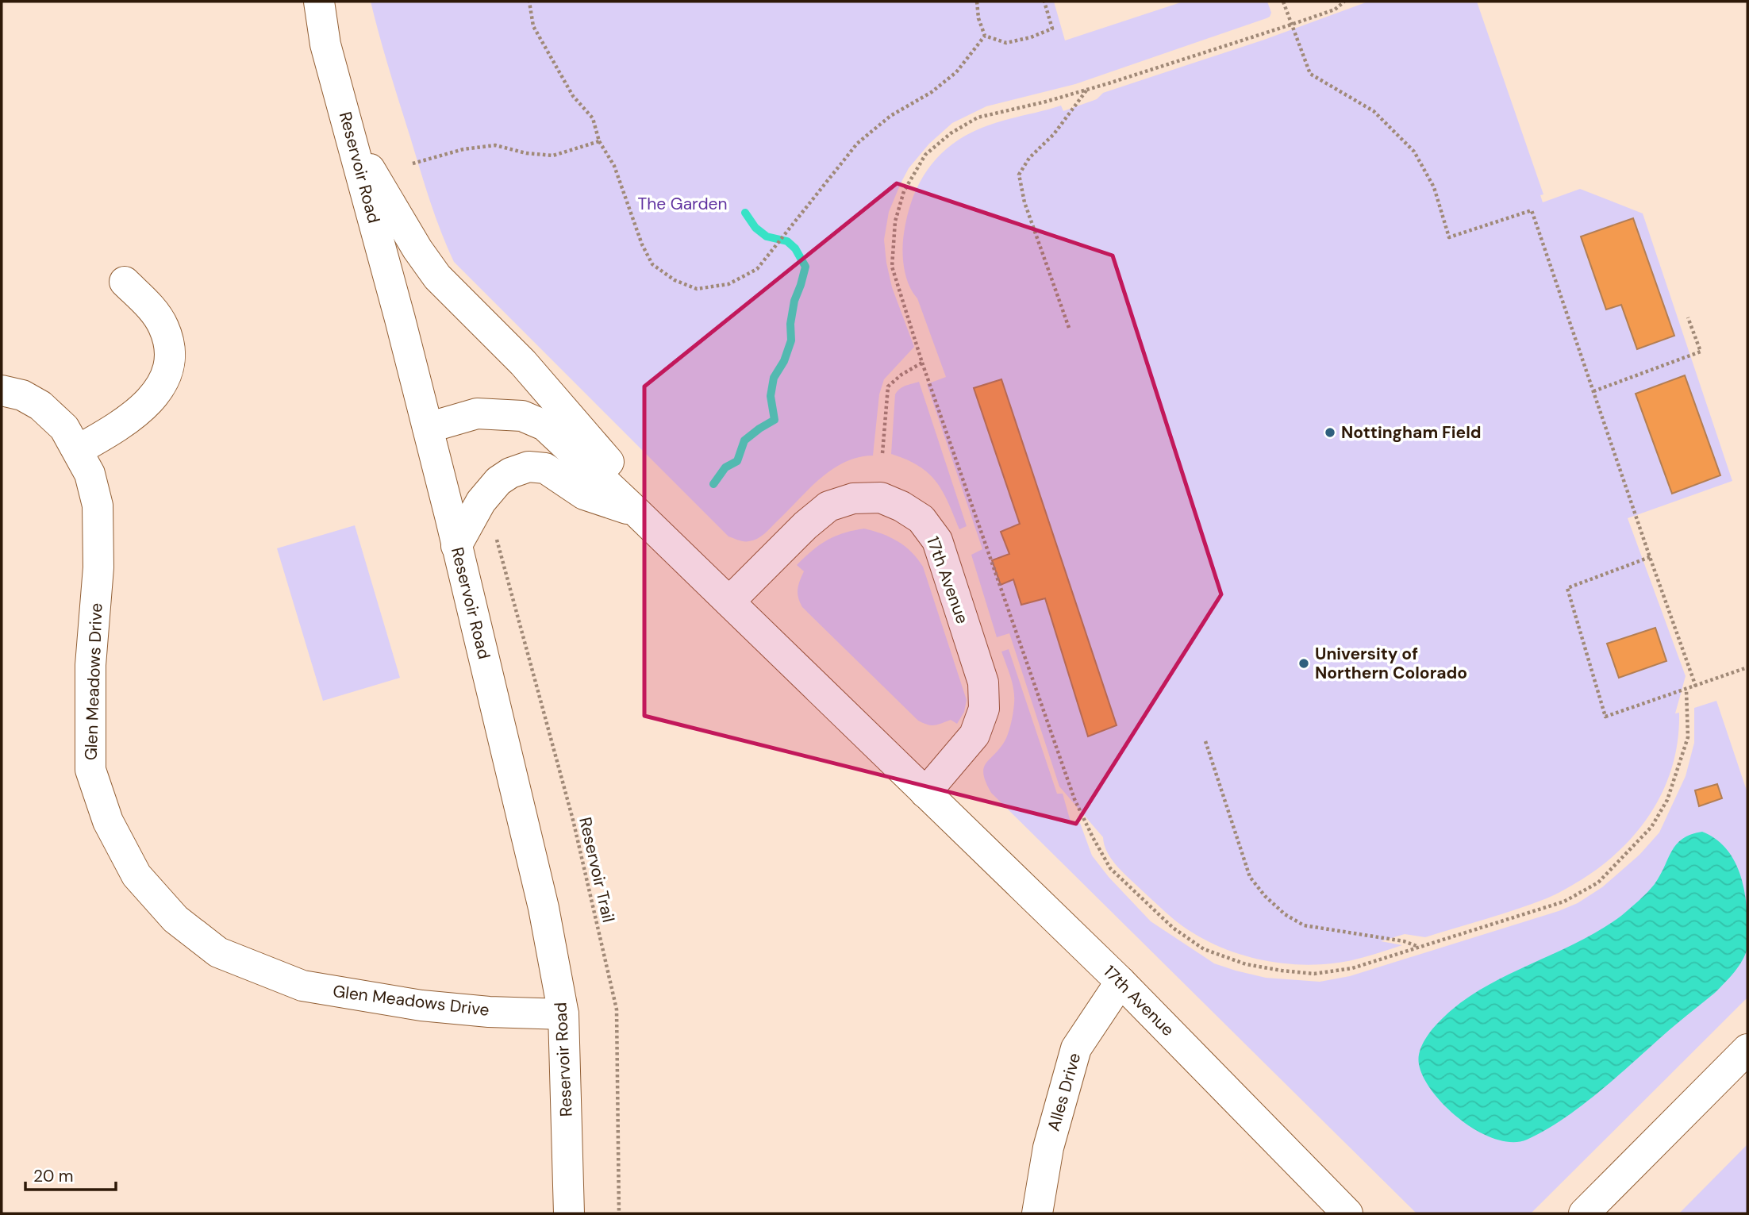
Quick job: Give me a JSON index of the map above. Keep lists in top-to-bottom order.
{
  "streets": {
    "street": [
      "Reservoir Road",
      "17th Avenue",
      "Glen Meadows Drive",
      "Alles Drive"
    ],
    "path": ["Reservoir Trail"]
  },
  "crossings": [
    ["Reservoir Road", "17th Avenue"],
    ["Reservoir Road", "Glen Meadows Drive"],
    ["17th Avenue", "Alles Drive"]
  ],
  "parks": ["The Garden"],
  "places": ["Nottingham Field", "University of Northern Colorado"],
  "scale_bar": "20 m"
}
